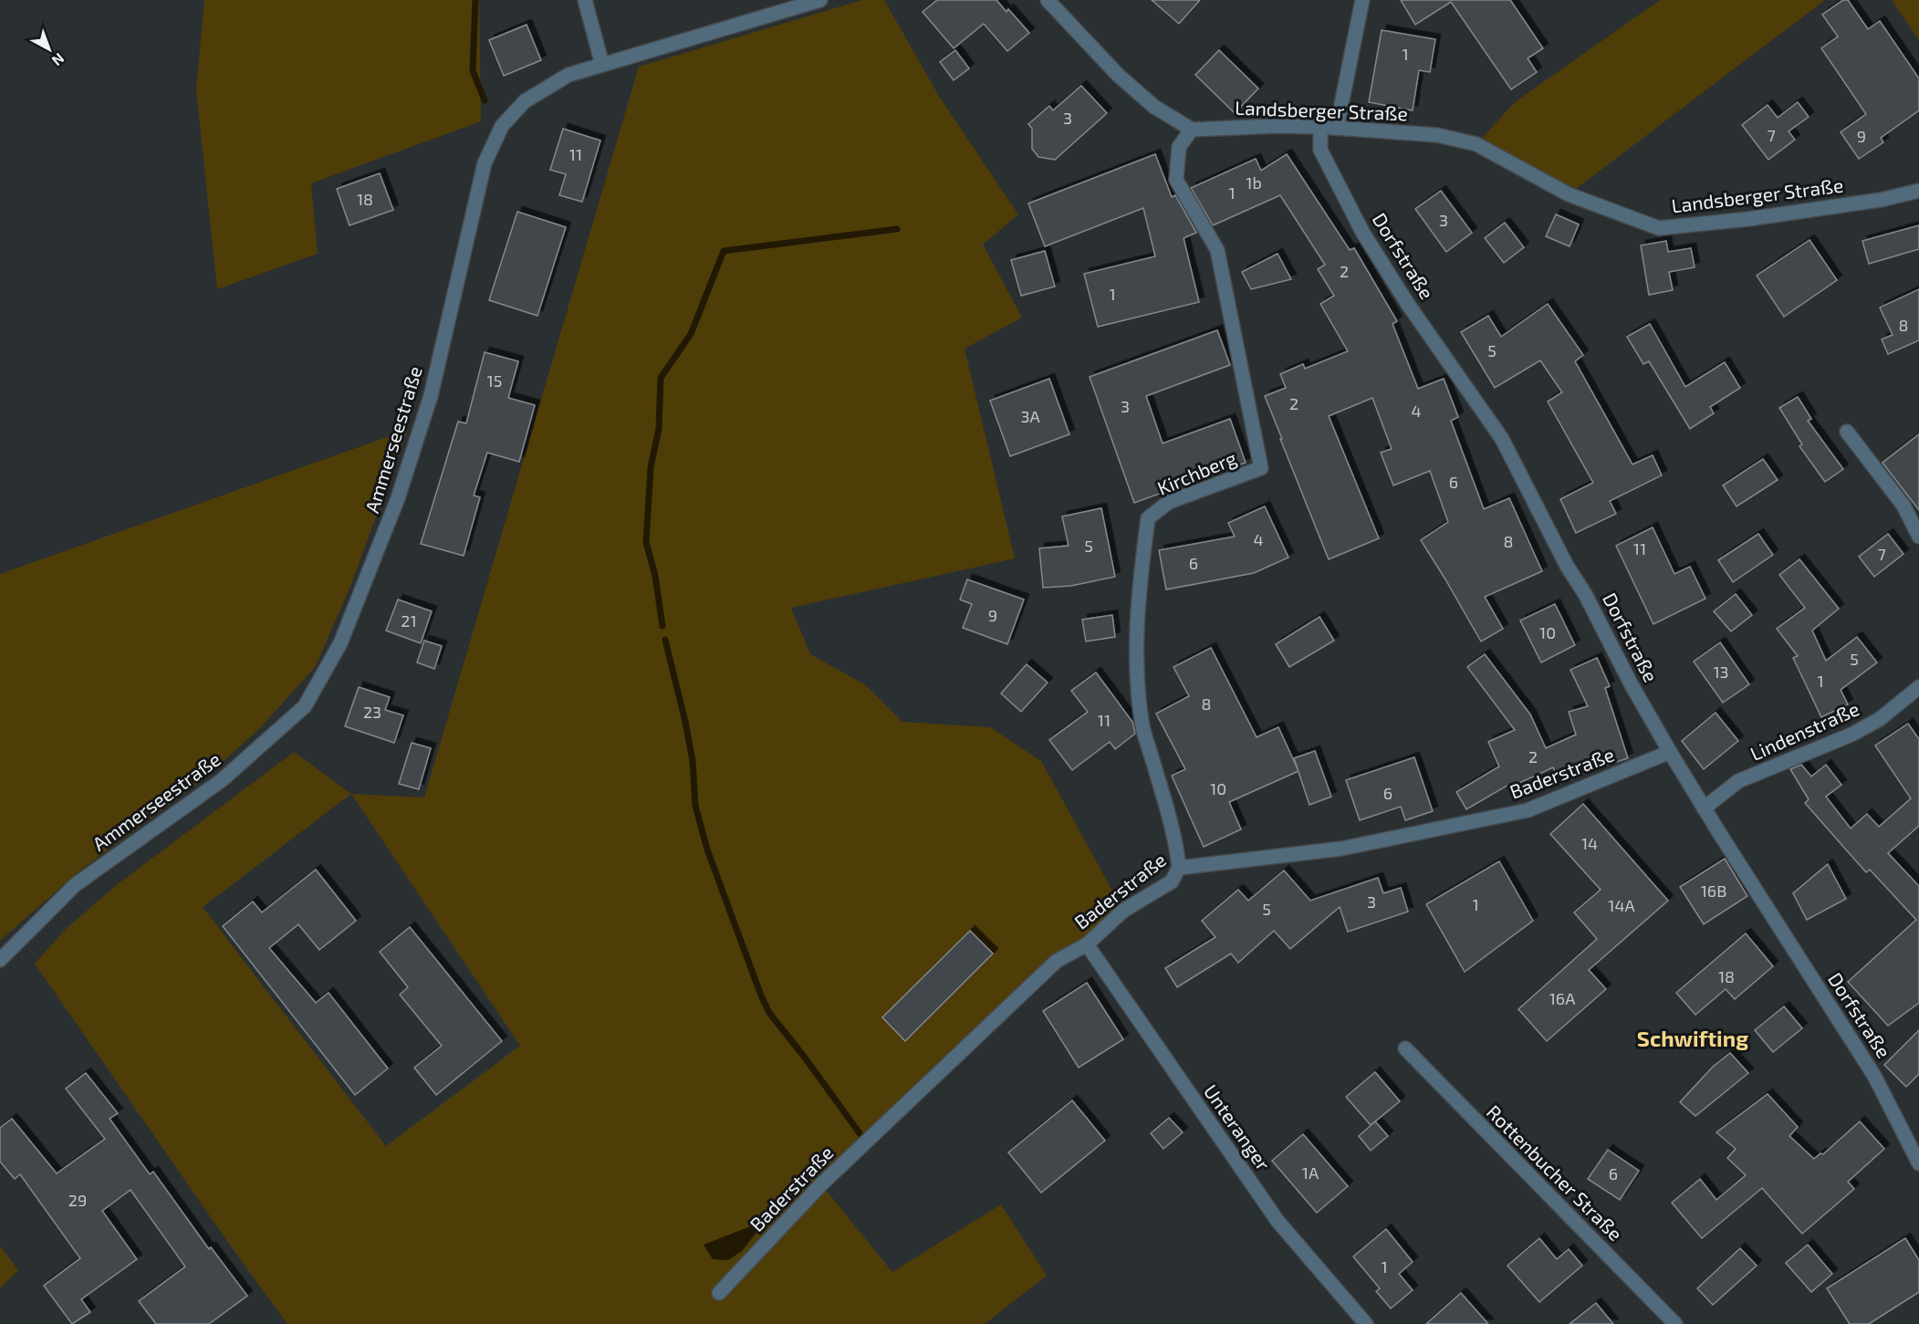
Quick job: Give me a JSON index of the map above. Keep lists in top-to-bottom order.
{
  "streets": {
    "street": [
      "Landsberger Straße",
      "Dorfstraße",
      "Ammerseestraße",
      "Kirchberg",
      "Lindenstraße",
      "Baderstraße",
      "Unteranger",
      "Rottenbucher Straße"
    ]
  },
  "crossings": [
    ["Landsberger Straße", "Dorfstraße"],
    ["Landsberger Straße", "Kirchberg"],
    ["Dorfstraße", "Lindenstraße"],
    ["Dorfstraße", "Baderstraße"],
    ["Kirchberg", "Baderstraße"],
    ["Baderstraße", "Unteranger"]
  ],
  "districts": ["Schwifting"],
  "house_numbers": [
    "1",
    "3",
    "7",
    "9",
    "11",
    "1b",
    "1",
    "18",
    "3",
    "2",
    "1",
    "8",
    "5",
    "15",
    "2",
    "3",
    "4",
    "3A",
    "6",
    "4",
    "8",
    "5",
    "11",
    "7",
    "6",
    "9",
    "21",
    "10",
    "5",
    "13",
    "1",
    "8",
    "23",
    "11",
    "2",
    "10",
    "6",
    "14",
    "16B",
    "3",
    "1",
    "14A",
    "5",
    "18",
    "16A",
    "1A",
    "6",
    "29",
    "1"
  ],
  "north": "bottom right"
}
